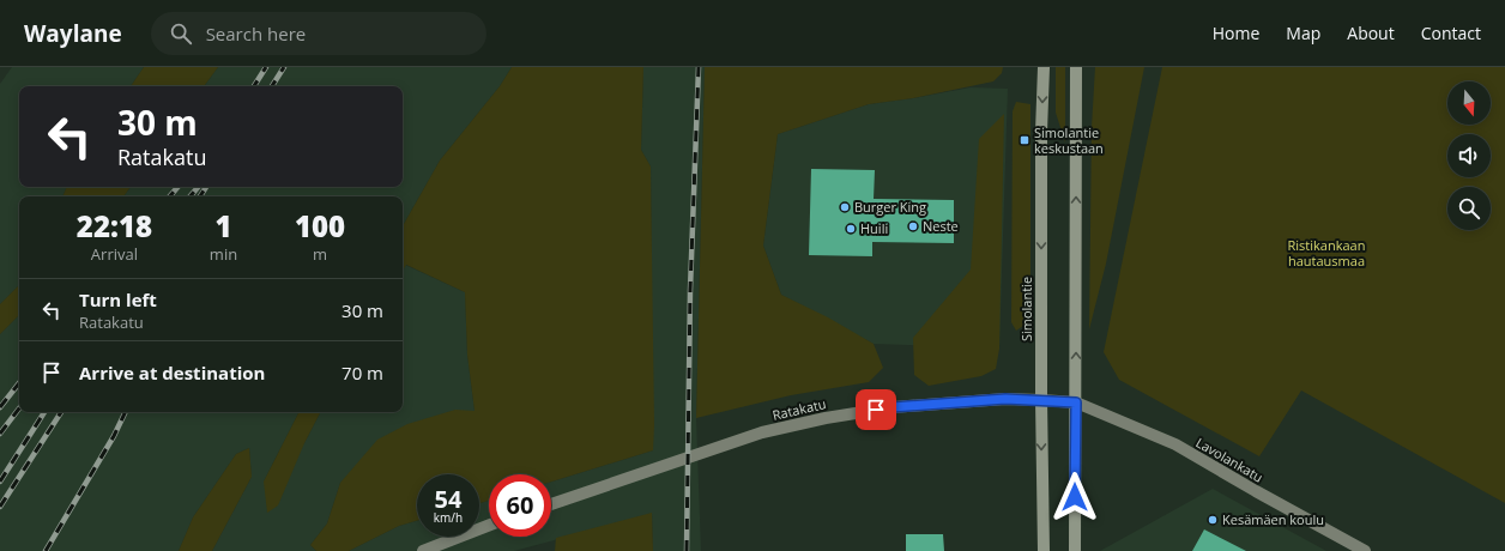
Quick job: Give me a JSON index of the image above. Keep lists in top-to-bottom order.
{
  "streets": {
    "main road": ["Simolantie", "Ratakatu", "Lavolankatu"]
  },
  "crossings": [
    ["Simolantie", "Ratakatu"],
    ["Ratakatu", "Lavolankatu"]
  ],
  "parks": ["Ristikankaan hautausmaa"],
  "places": {
    "transit": ["Simolantie keskustaan"],
    "other": [
      "Burger King",
      "Neste",
      "Huili",
      "Kesämäen koulu"
    ]
  },
  "north": "bottom",
  "page": {
    "header": "Waylane",
    "search": "Search here",
    "nav": [
      "Home",
      "Map",
      "About",
      "Contact"
    ],
    "turn": ["30 m", "Ratakatu"],
    "eta": [
      "22:18",
      "Arrival",
      "1",
      "min",
      "100",
      "m"
    ],
    "list": [
      {
        "name": "Turn left",
        "note": "Ratakatu",
        "value": "30 m"
      },
      {
        "name": "Arrive at destination",
        "value": "70 m"
      }
    ],
    "speed": "54 km/h",
    "limit": "60"
  }
}
